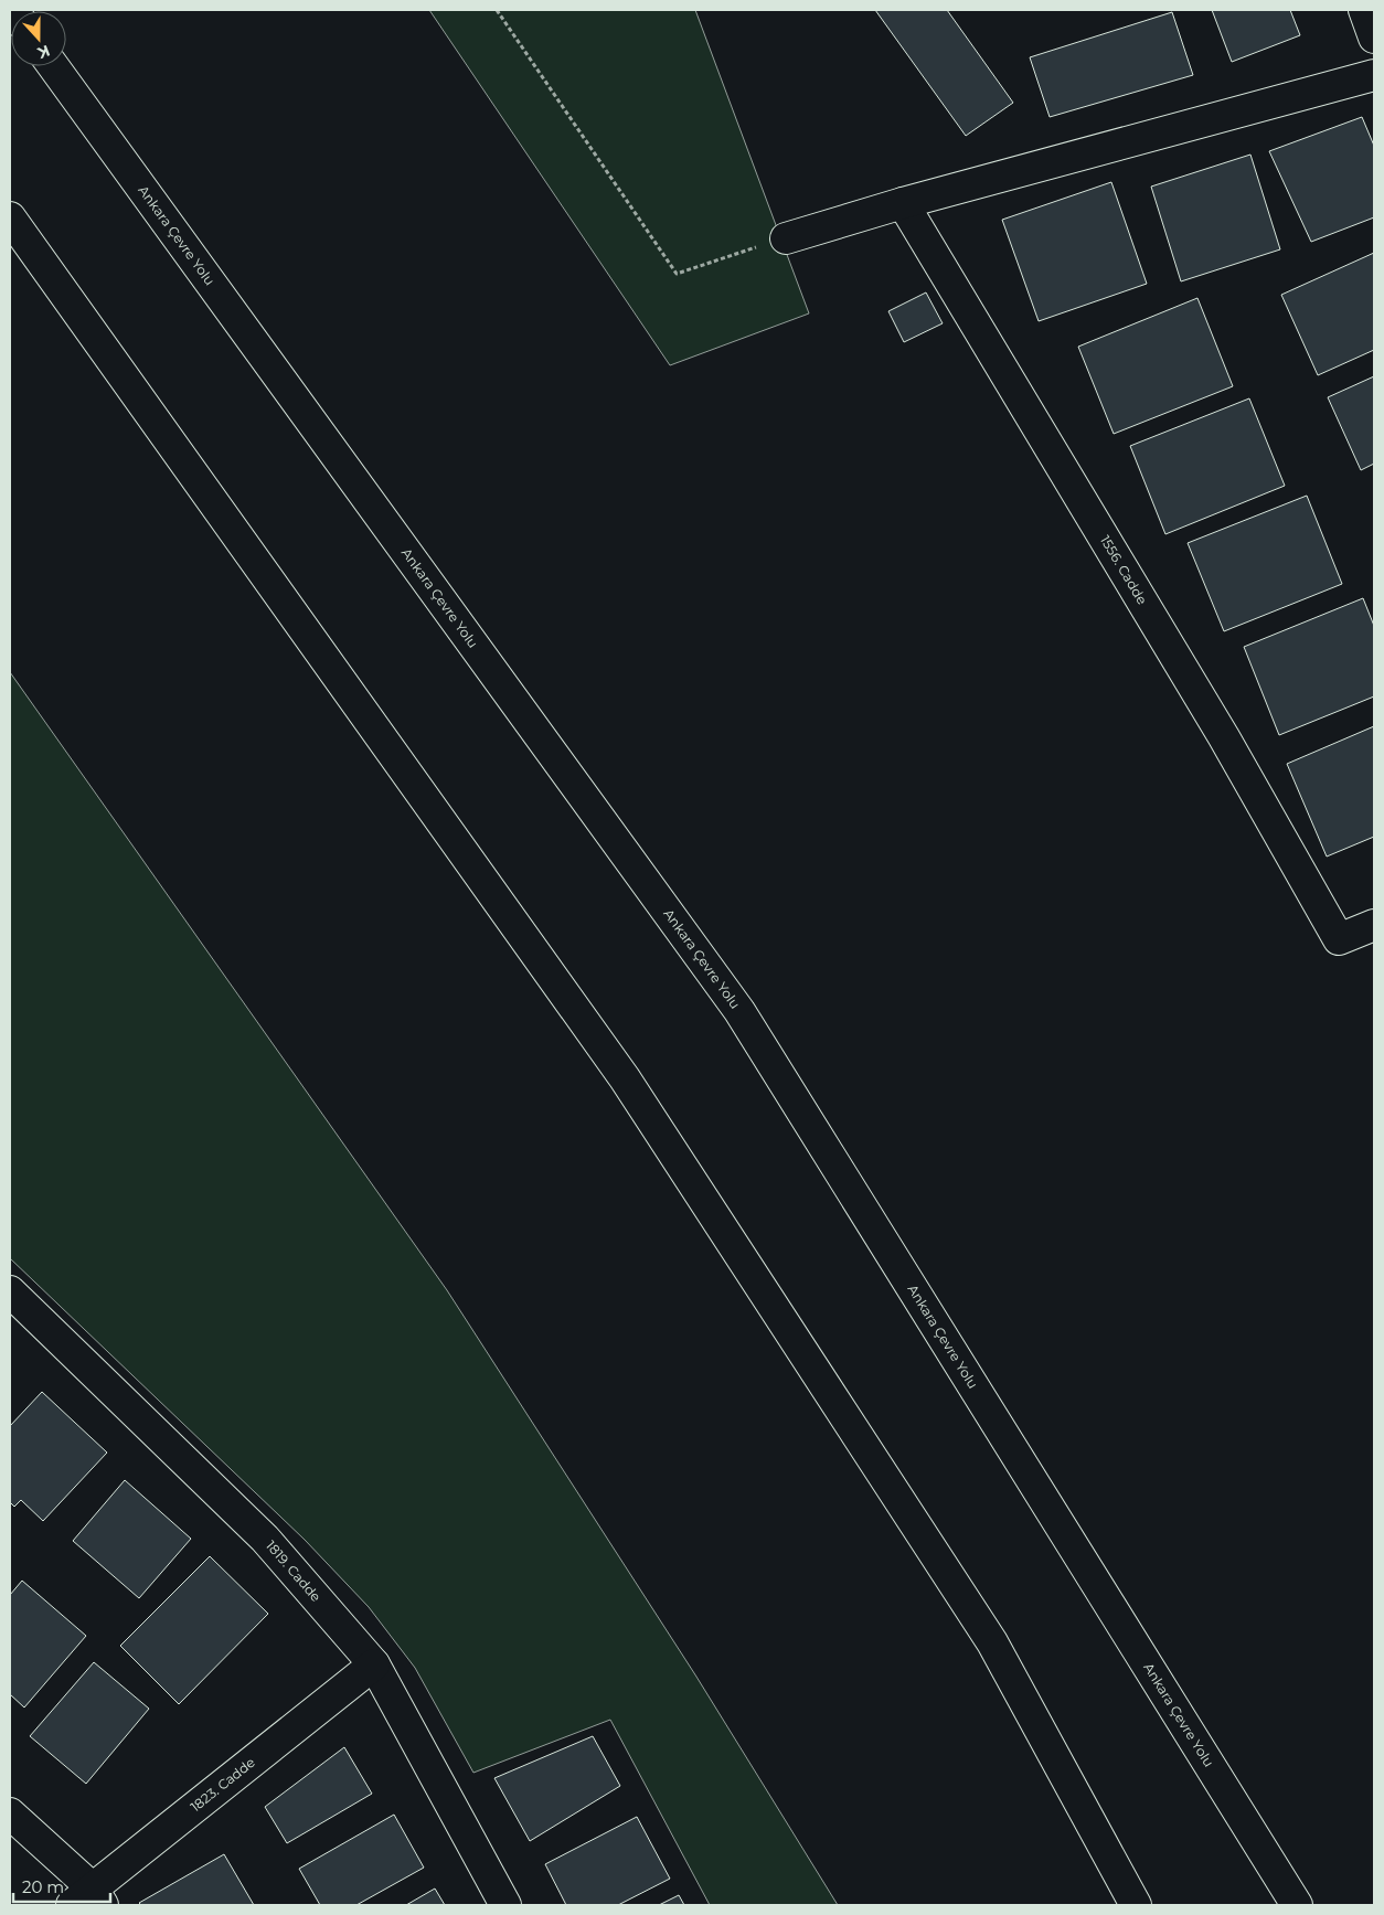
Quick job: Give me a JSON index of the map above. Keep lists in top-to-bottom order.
{
  "streets": {
    "main road": [
      "Ankara Çevre Yolu",
      "1556. Cadde",
      "1819. Cadde",
      "1823. Cadde"
    ]
  },
  "crossings": [
    ["1819. Cadde", "1823. Cadde"]
  ],
  "scale_bar": "20 m",
  "north": "bottom"
}
